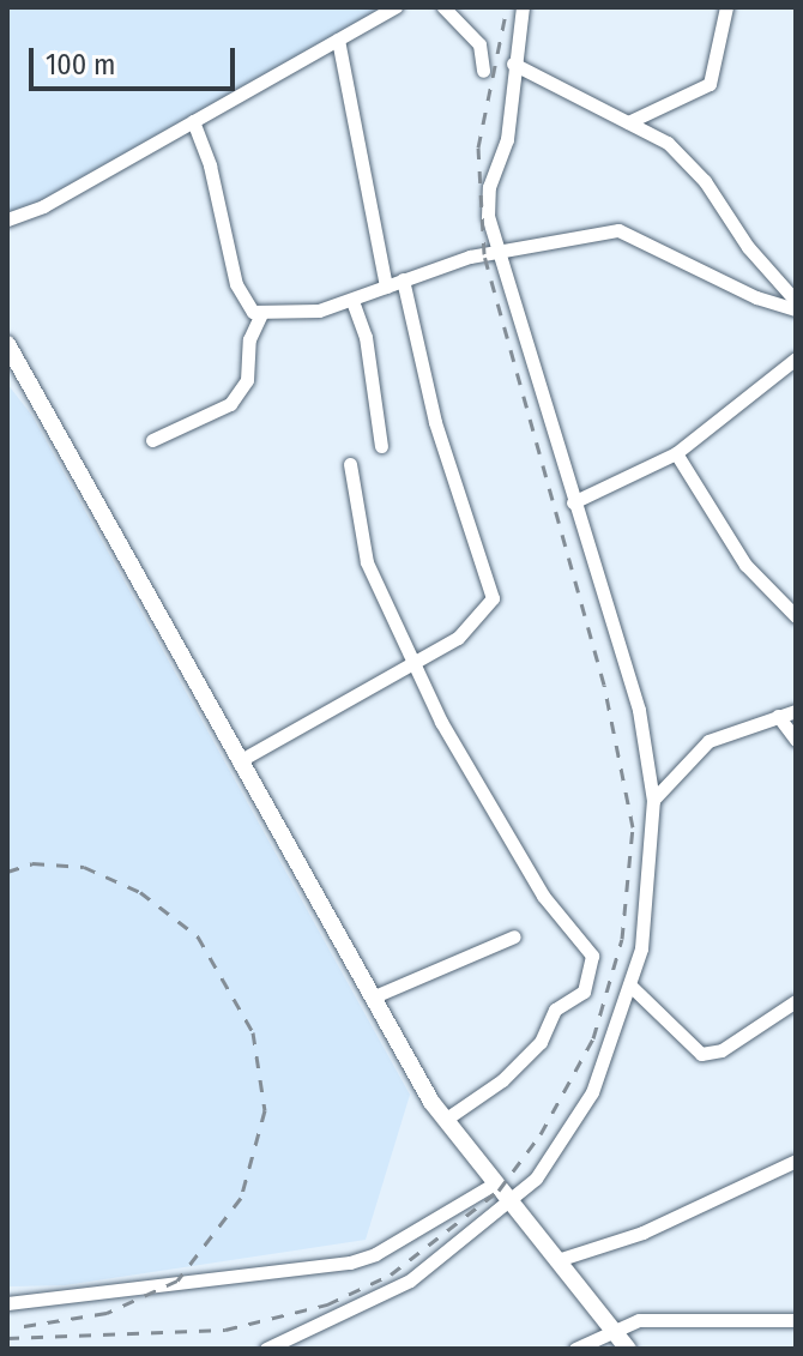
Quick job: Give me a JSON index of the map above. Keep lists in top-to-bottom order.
{
  "scale_bar": "100 m"
}
